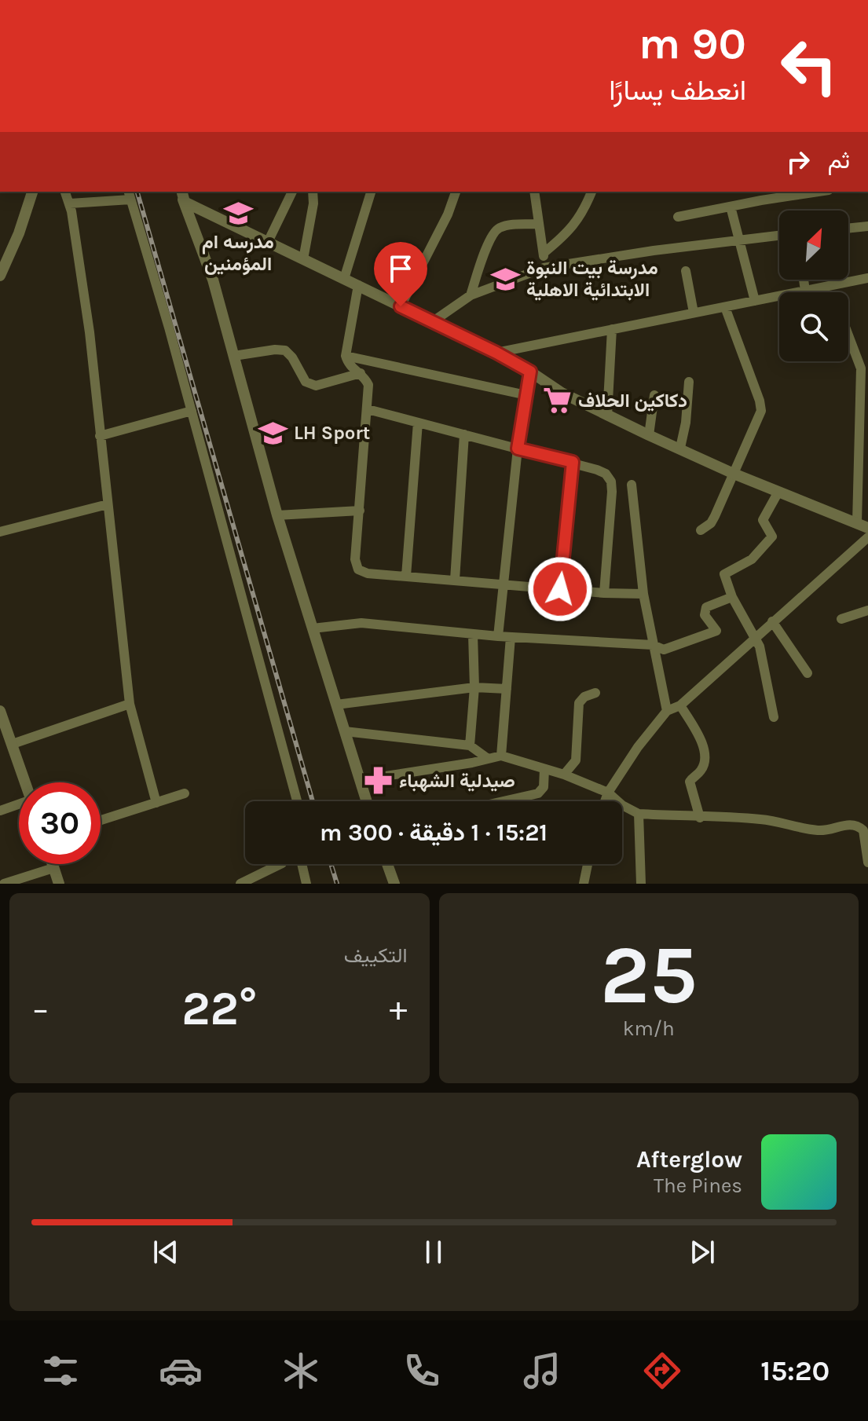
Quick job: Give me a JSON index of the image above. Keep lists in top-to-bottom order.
{
  "places": {
    "school or university": ["مدرسه ام المؤمنين", "مدرسة بيت النبوة الابتدائية الاهلية", "LH Sport"],
    "supermarket": ["دكاكين الحلاف"],
    "pharmacy": ["صيدلية الشهباء"]
  },
  "north": "top right",
  "page": {
    "turn": ["90 m", "انعطف يسارًا"],
    "then": "ثم",
    "limit": "30",
    "trip": "15:21 · 1 دقيقة · 300 m",
    "tile": [
      ["25", "km/h"],
      "التكييف"
    ],
    "heat": ["−", "22°", "+"],
    "song": ["Afterglow", "The Pines"],
    "tabs": "15:20"
  }
}
